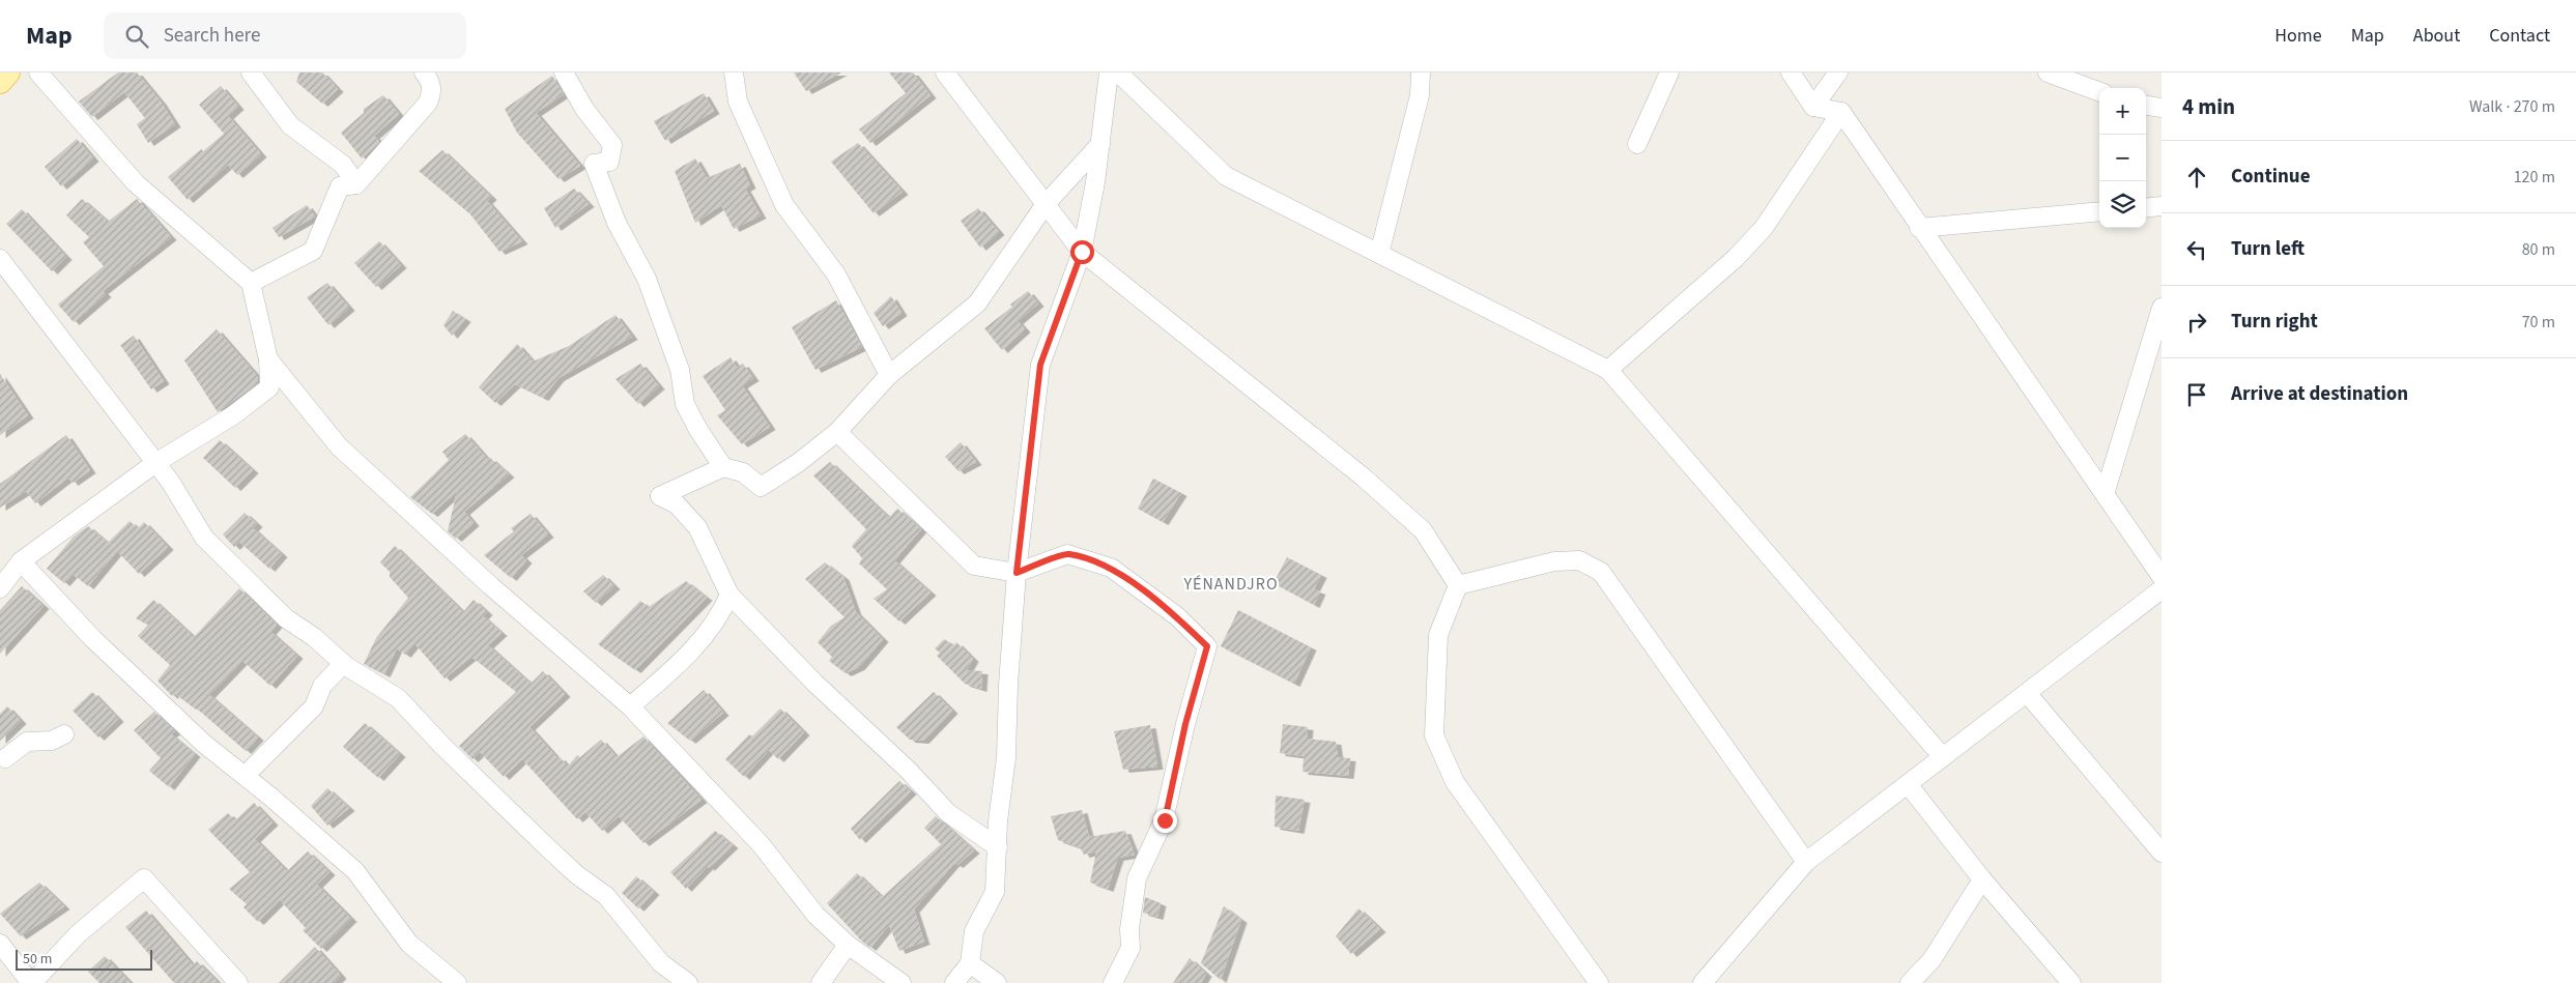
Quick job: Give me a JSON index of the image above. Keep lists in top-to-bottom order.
{
  "districts": ["YÉNANDJRO"],
  "scale_bar": "50 m",
  "page": {
    "header": "Map",
    "search": "Search here",
    "nav": [
      "Home",
      "Map",
      "About",
      "Contact"
    ],
    "heading": ["4 min", "Walk · 270 m"],
    "map_buttons": ["+", "−"],
    "list": [
      ["Continue", "120 m"],
      ["Turn left", "80 m"],
      ["Turn right", "70 m"],
      "Arrive at destination"
    ],
    "scale": "50 m"
  }
}
